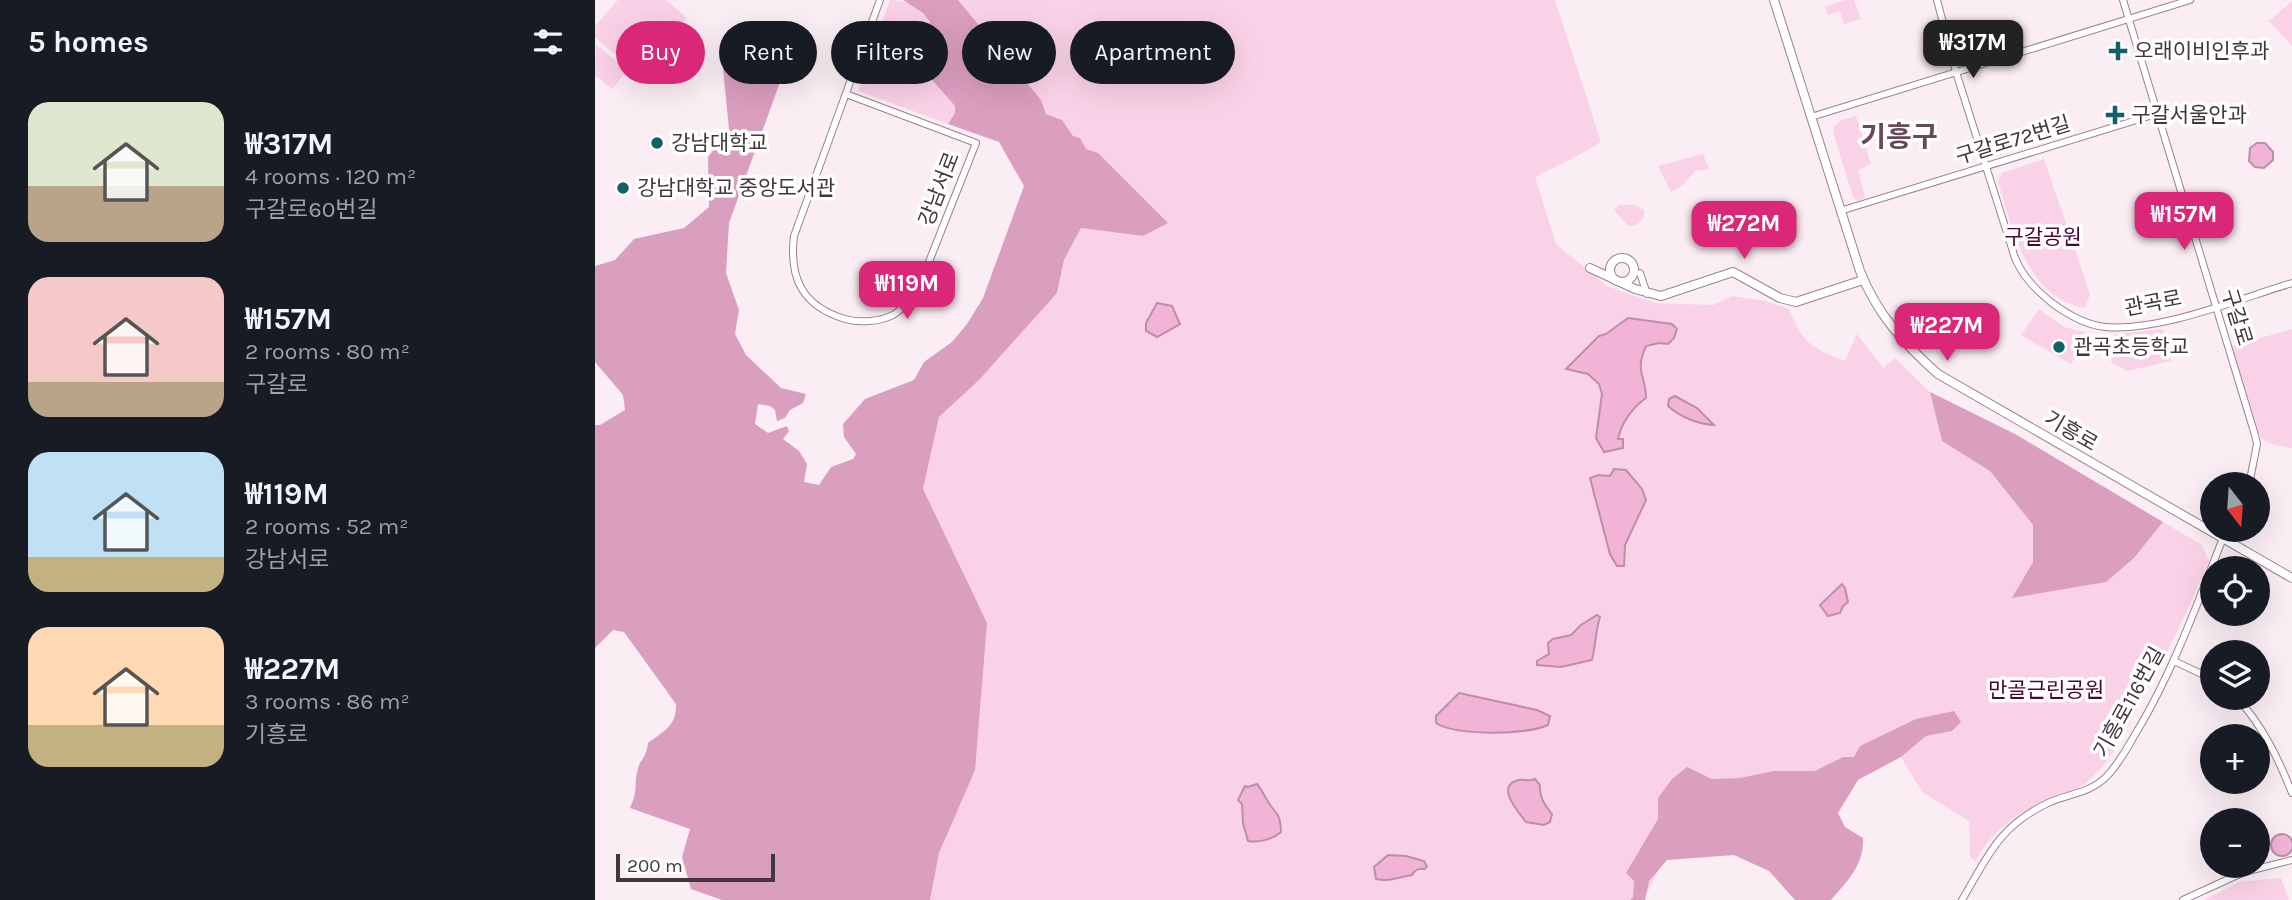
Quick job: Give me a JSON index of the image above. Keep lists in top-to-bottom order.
{
  "streets": {
    "main road": ["기흥로"],
    "street": [
      "구갈로72번길",
      "강남서로",
      "관곡로",
      "구갈로",
      "기흥로116번길"
    ]
  },
  "crossings": [
    ["구갈로72번길", "관곡로"],
    ["구갈로72번길", "구갈로"],
    ["구갈로72번길", "기흥로"],
    ["관곡로", "구갈로"]
  ],
  "districts": ["기흥구"],
  "parks": ["구갈공원", "만골근린공원"],
  "places": {
    "health": ["오래이비인후과", "구갈서울안과"],
    "other": ["강남대학교", "강남대학교 중앙도서관", "관곡초등학교"]
  },
  "scale_bar": "200 m",
  "north": "bottom",
  "page": {
    "heading": "5 homes",
    "price": [
      "₩317M",
      "₩157M",
      "₩272M",
      "₩119M",
      "₩227M"
    ],
    "chip": [
      "Buy",
      "Rent",
      "Filters",
      "New",
      "Apartment"
    ],
    "list": [
      {
        "name": "₩317M",
        "note": "4 rooms · 120 m² · 구갈로60번길"
      },
      {
        "name": "₩157M",
        "note": "2 rooms · 80 m² · 구갈로"
      },
      {
        "name": "₩119M",
        "note": "2 rooms · 52 m² · 강남서로"
      },
      {
        "name": "₩227M",
        "note": "3 rooms · 86 m² · 기흥로"
      }
    ],
    "map_buttons": ["+", "−"],
    "scale": "200 m"
  }
}
